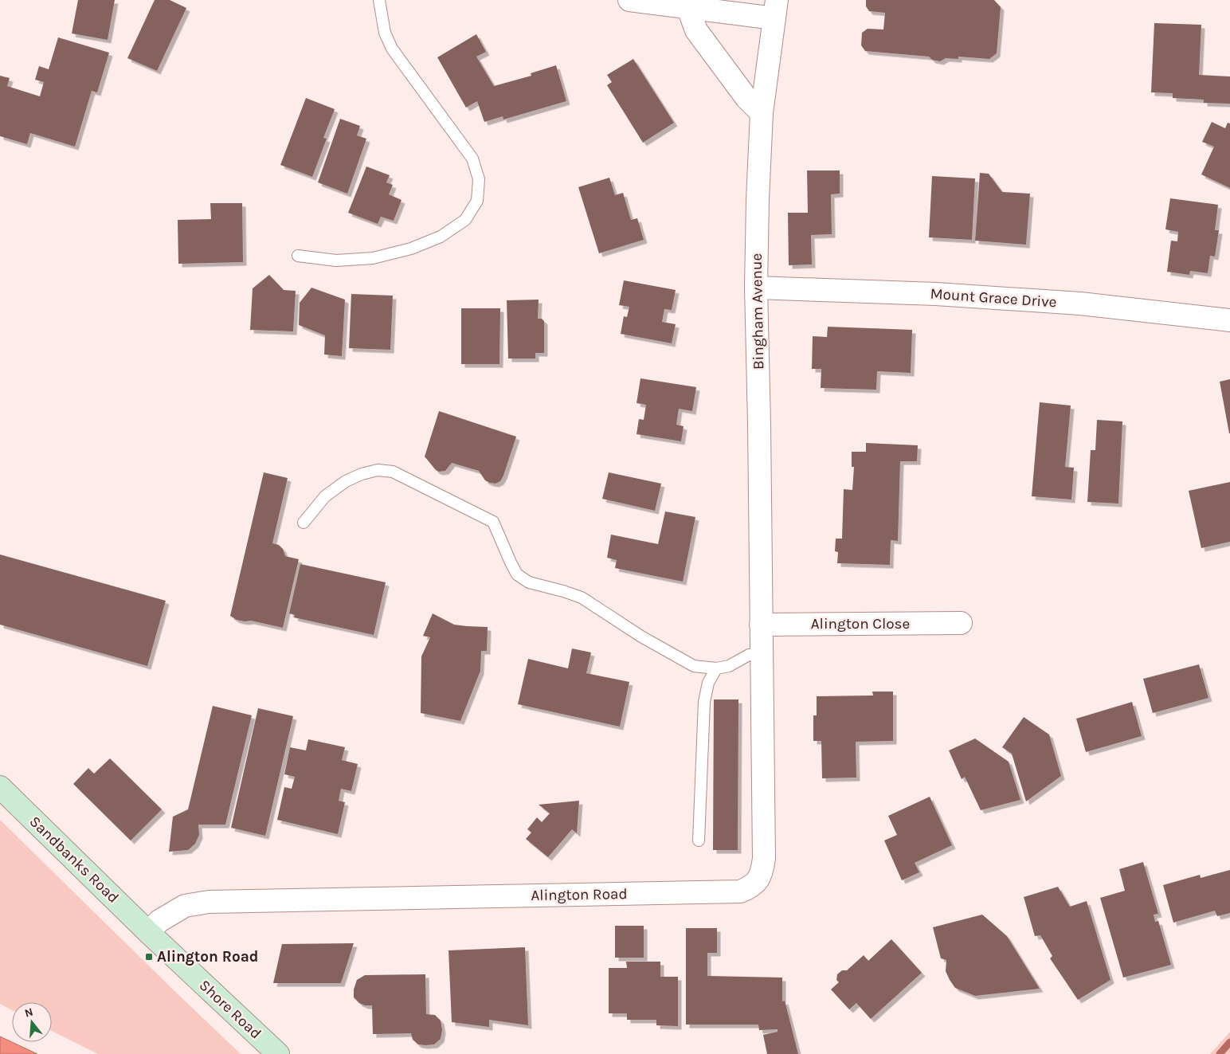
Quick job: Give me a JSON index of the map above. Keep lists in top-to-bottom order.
{
  "streets": {
    "main road": ["Sandbanks Road", "Shore Road"],
    "street": [
      "Mount Grace Drive",
      "Bingham Avenue",
      "Alington Close",
      "Alington Road"
    ]
  },
  "crossings": [
    ["Mount Grace Drive", "Bingham Avenue"],
    ["Bingham Avenue", "Alington Close"],
    ["Bingham Avenue", "Alington Road"],
    ["Alington Close", "Alington Road"],
    ["Sandbanks Road", "Alington Road"],
    ["Sandbanks Road", "Shore Road"],
    ["Alington Road", "Shore Road"]
  ],
  "places": {
    "transit": ["Alington Road"]
  },
  "north": "top"
}
